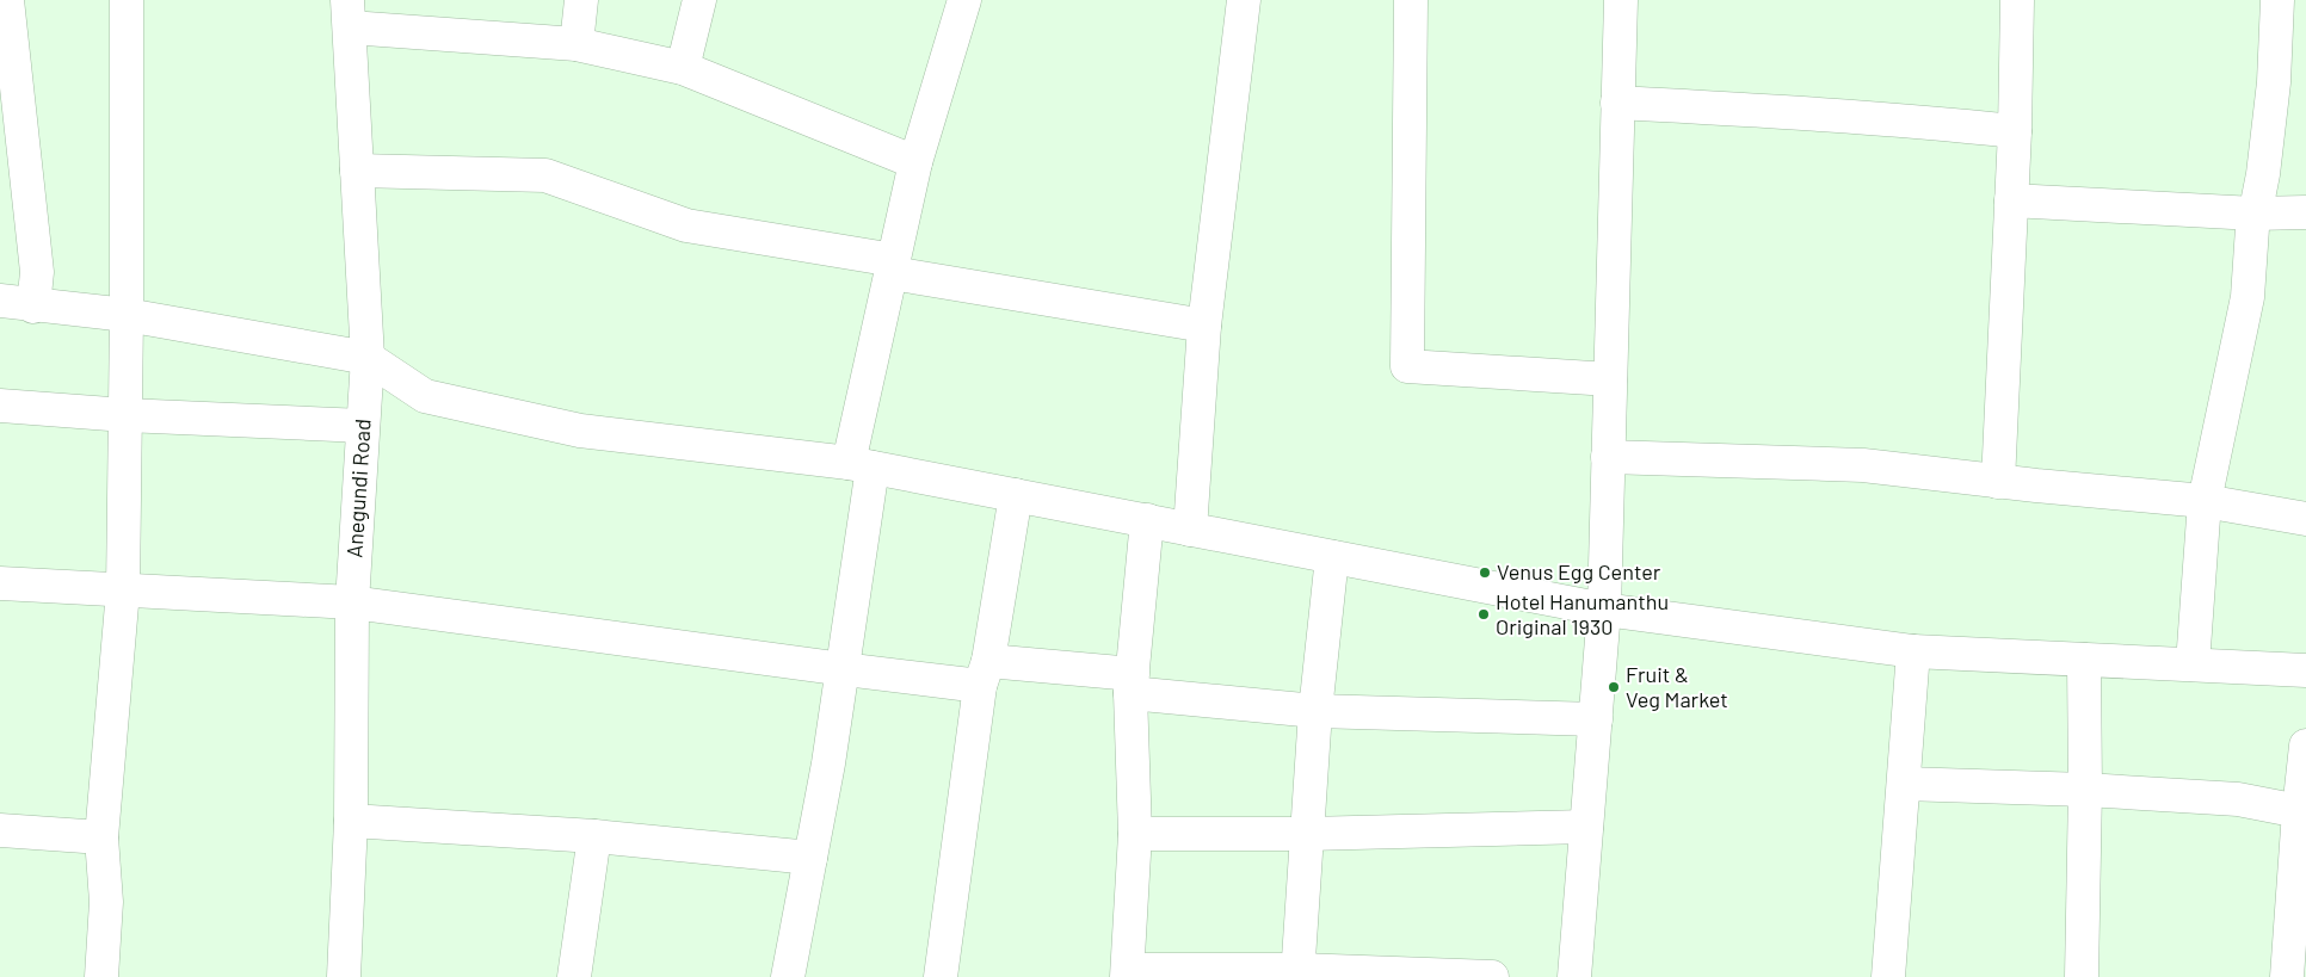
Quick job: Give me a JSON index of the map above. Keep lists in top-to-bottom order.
{
  "streets": {
    "street": ["Anegundi Road"]
  },
  "places": ["Venus Egg Center", "Hotel Hanumanthu Original 1930", "Fruit & Veg Market"]
}
